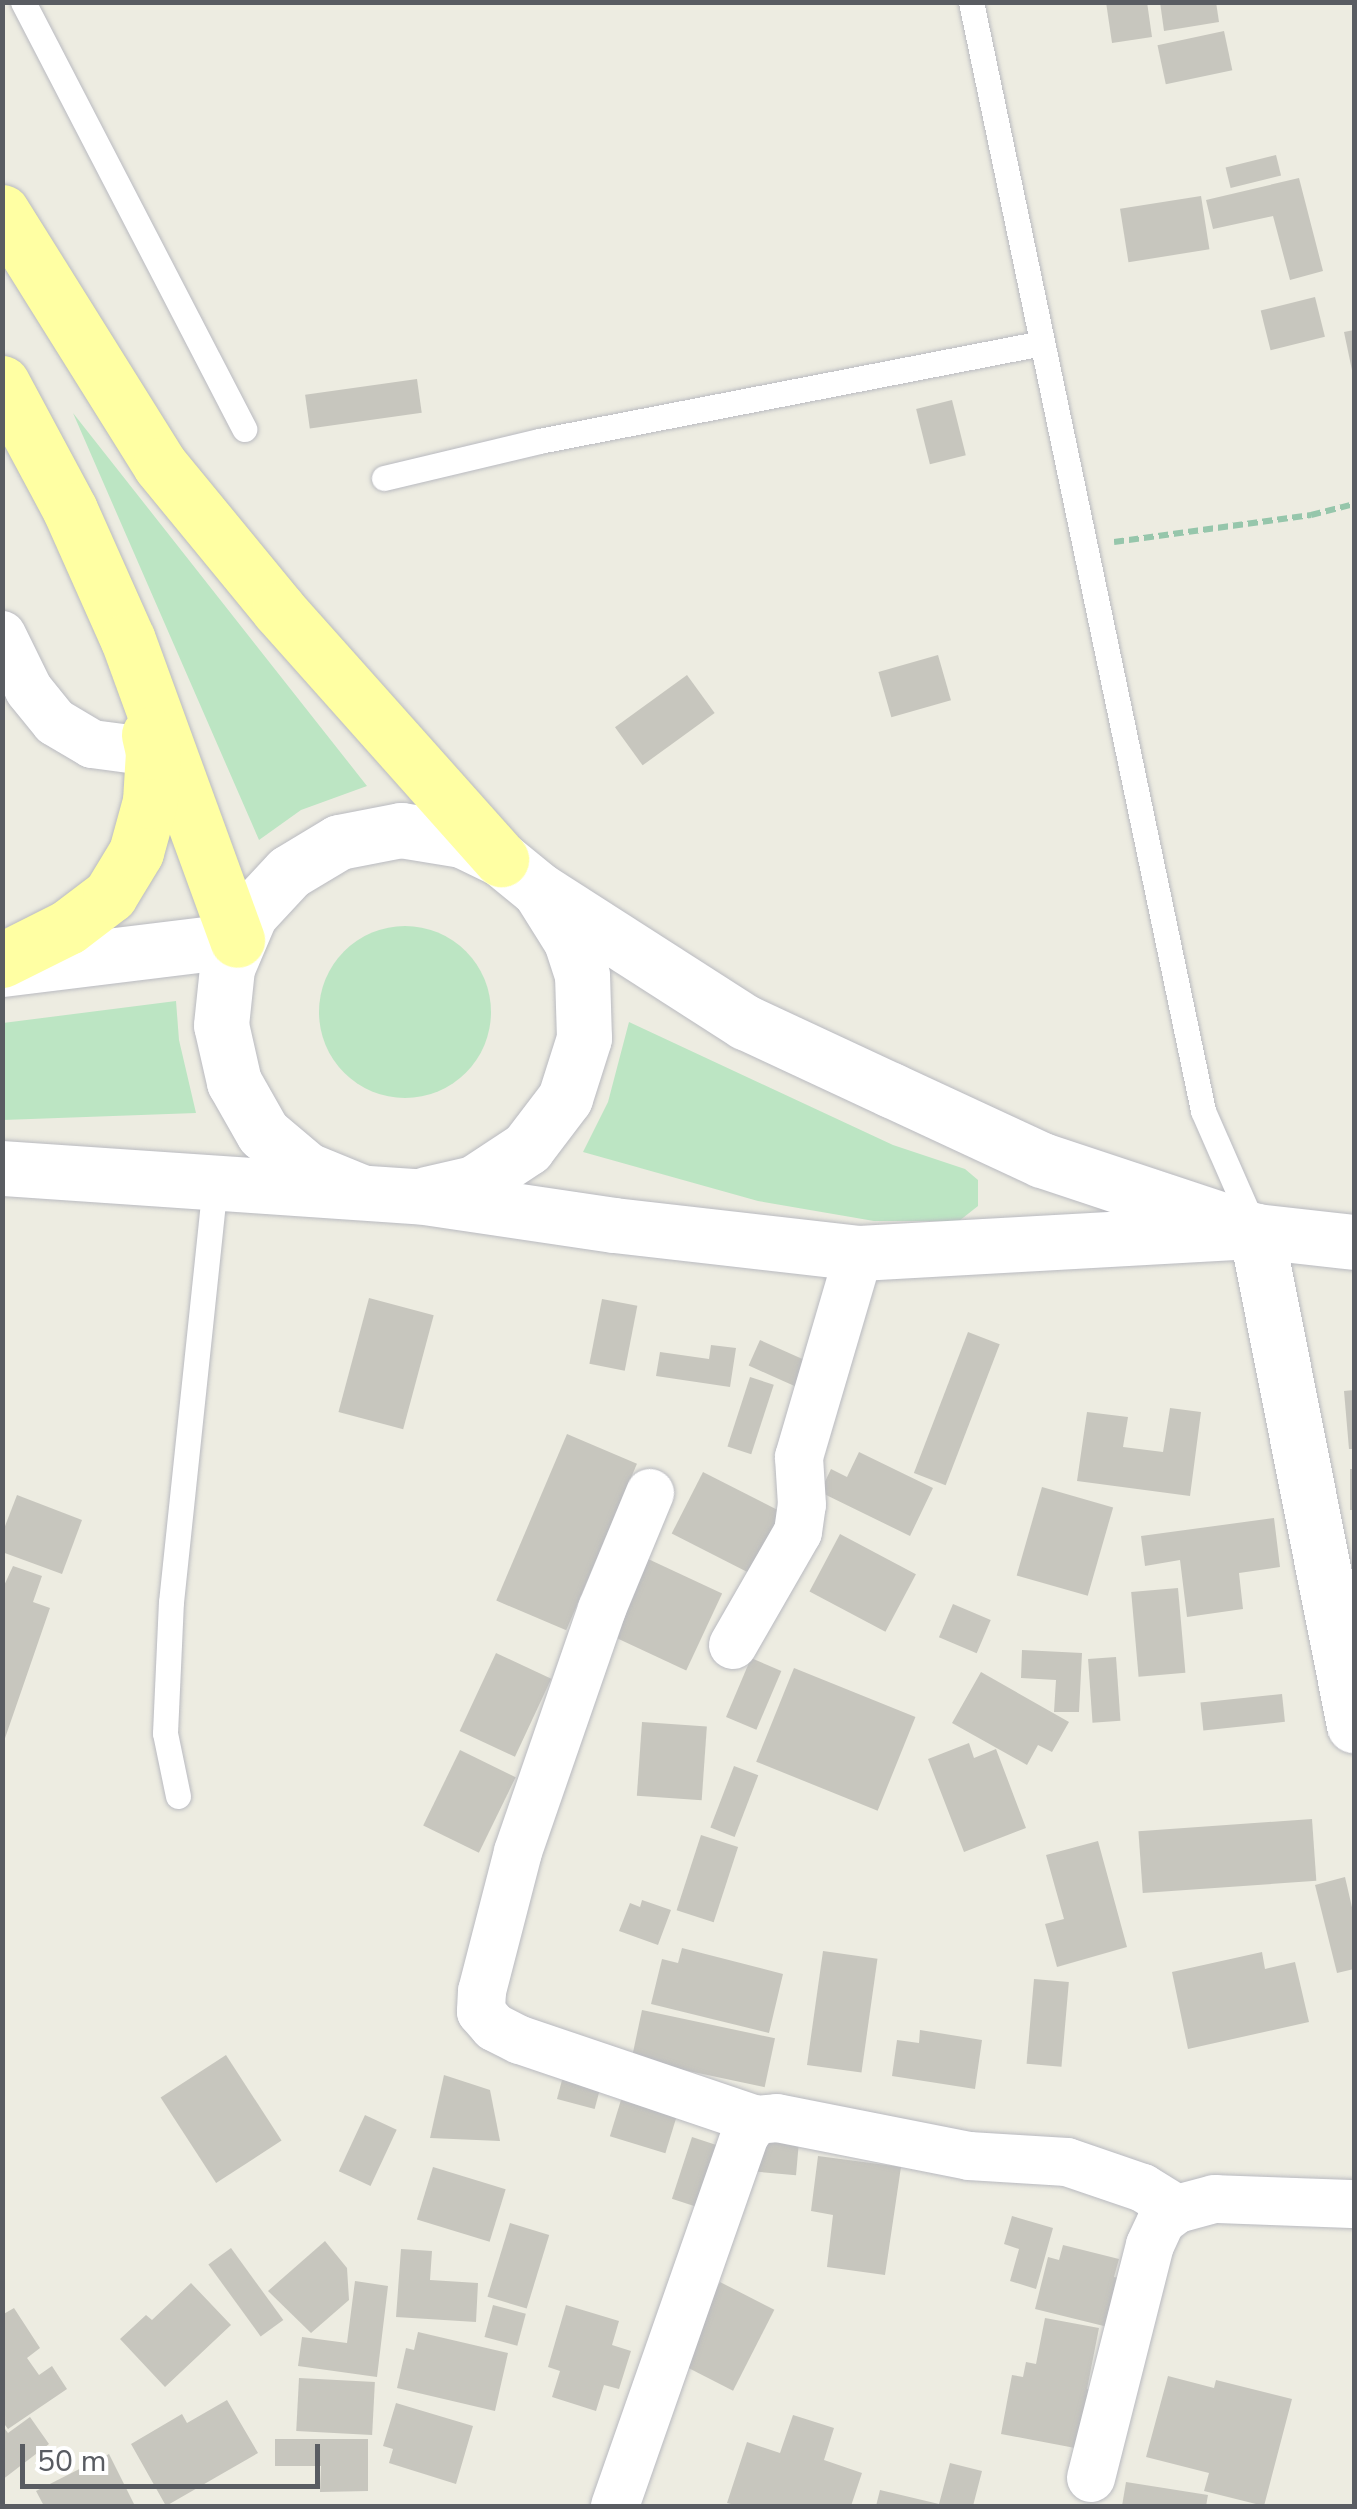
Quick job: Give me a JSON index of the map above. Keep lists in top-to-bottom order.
{
  "scale_bar": "50 m"
}
